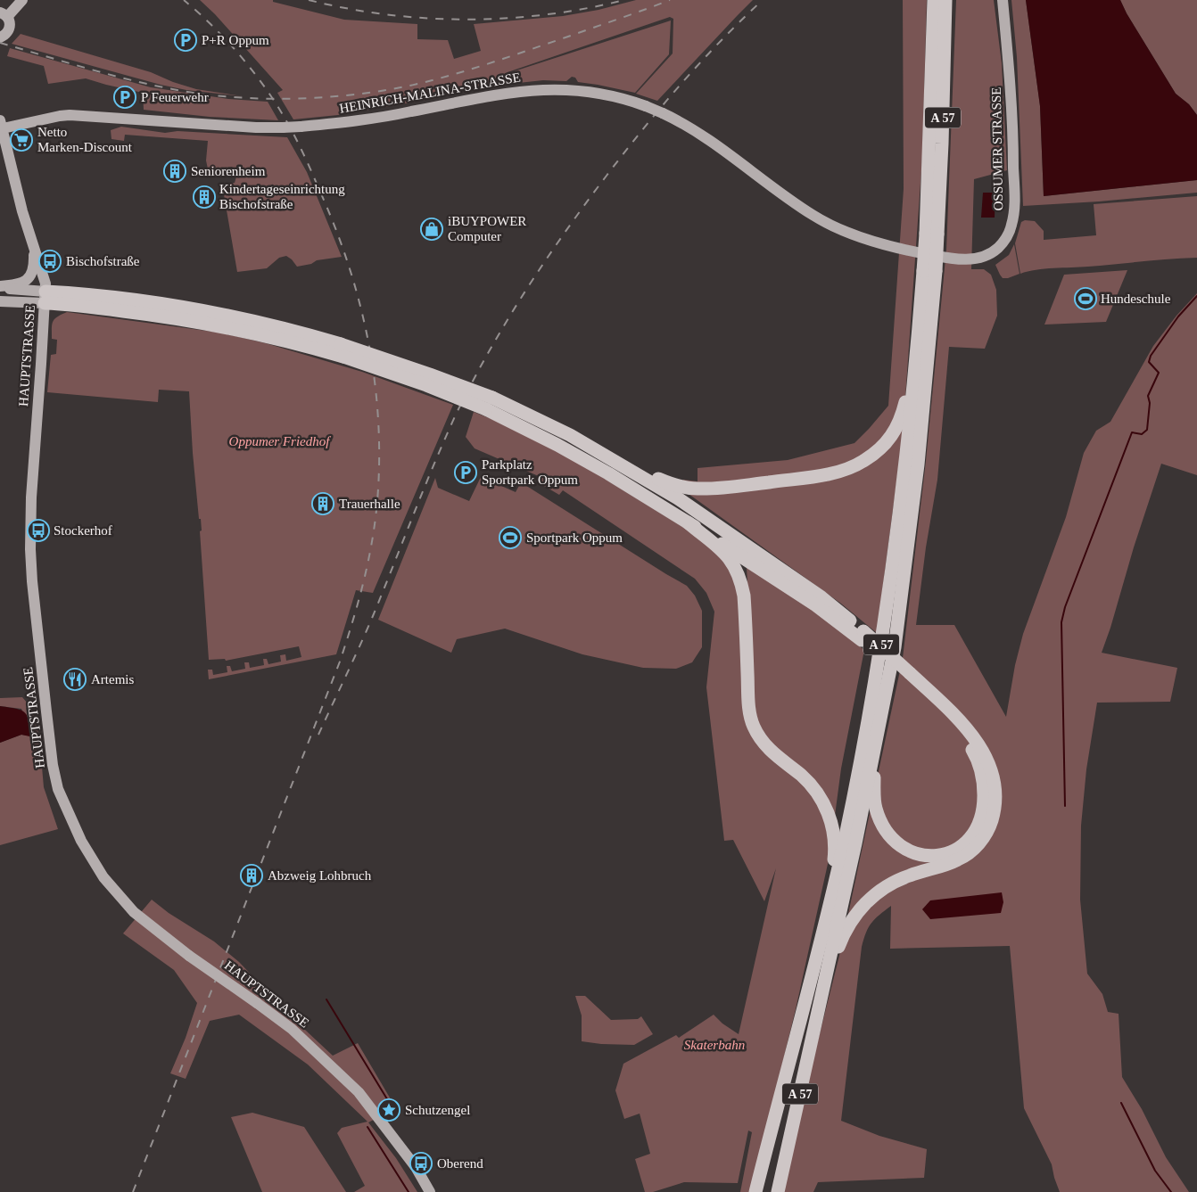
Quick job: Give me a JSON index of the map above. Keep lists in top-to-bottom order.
{
  "streets": {
    "highway": ["A 57"],
    "main road": ["HEINRICH-MALINA-STRASSE", "OSSUMER STRASSE", "HAUPTSTRASSE"]
  },
  "crossings": [
    ["HEINRICH-MALINA-STRASSE", "OSSUMER STRASSE"],
    ["HEINRICH-MALINA-STRASSE", "HAUPTSTRASSE"]
  ],
  "parks": ["Oppumer Friedhof", "Skaterbahn"],
  "places": {
    "parking": ["P+R Oppum", "P Feuerwehr", "Parkplatz Sportpark Oppum"],
    "supermarket": ["Netto Marken-Discount"],
    "building": [
      "Seniorenheim",
      "Kindertageseinrichtung Bischofstraße",
      "Trauerhalle",
      "Abzweig Lohbruch"
    ],
    "shop": ["iBUYPOWER Computer"],
    "bus stop": ["Bischofstraße", "Stockerhof", "Oberend"],
    "sports": ["Hundeschule", "Sportpark Oppum"],
    "restaurant": ["Artemis"],
    "place": ["Schutzengel"]
  }
}
